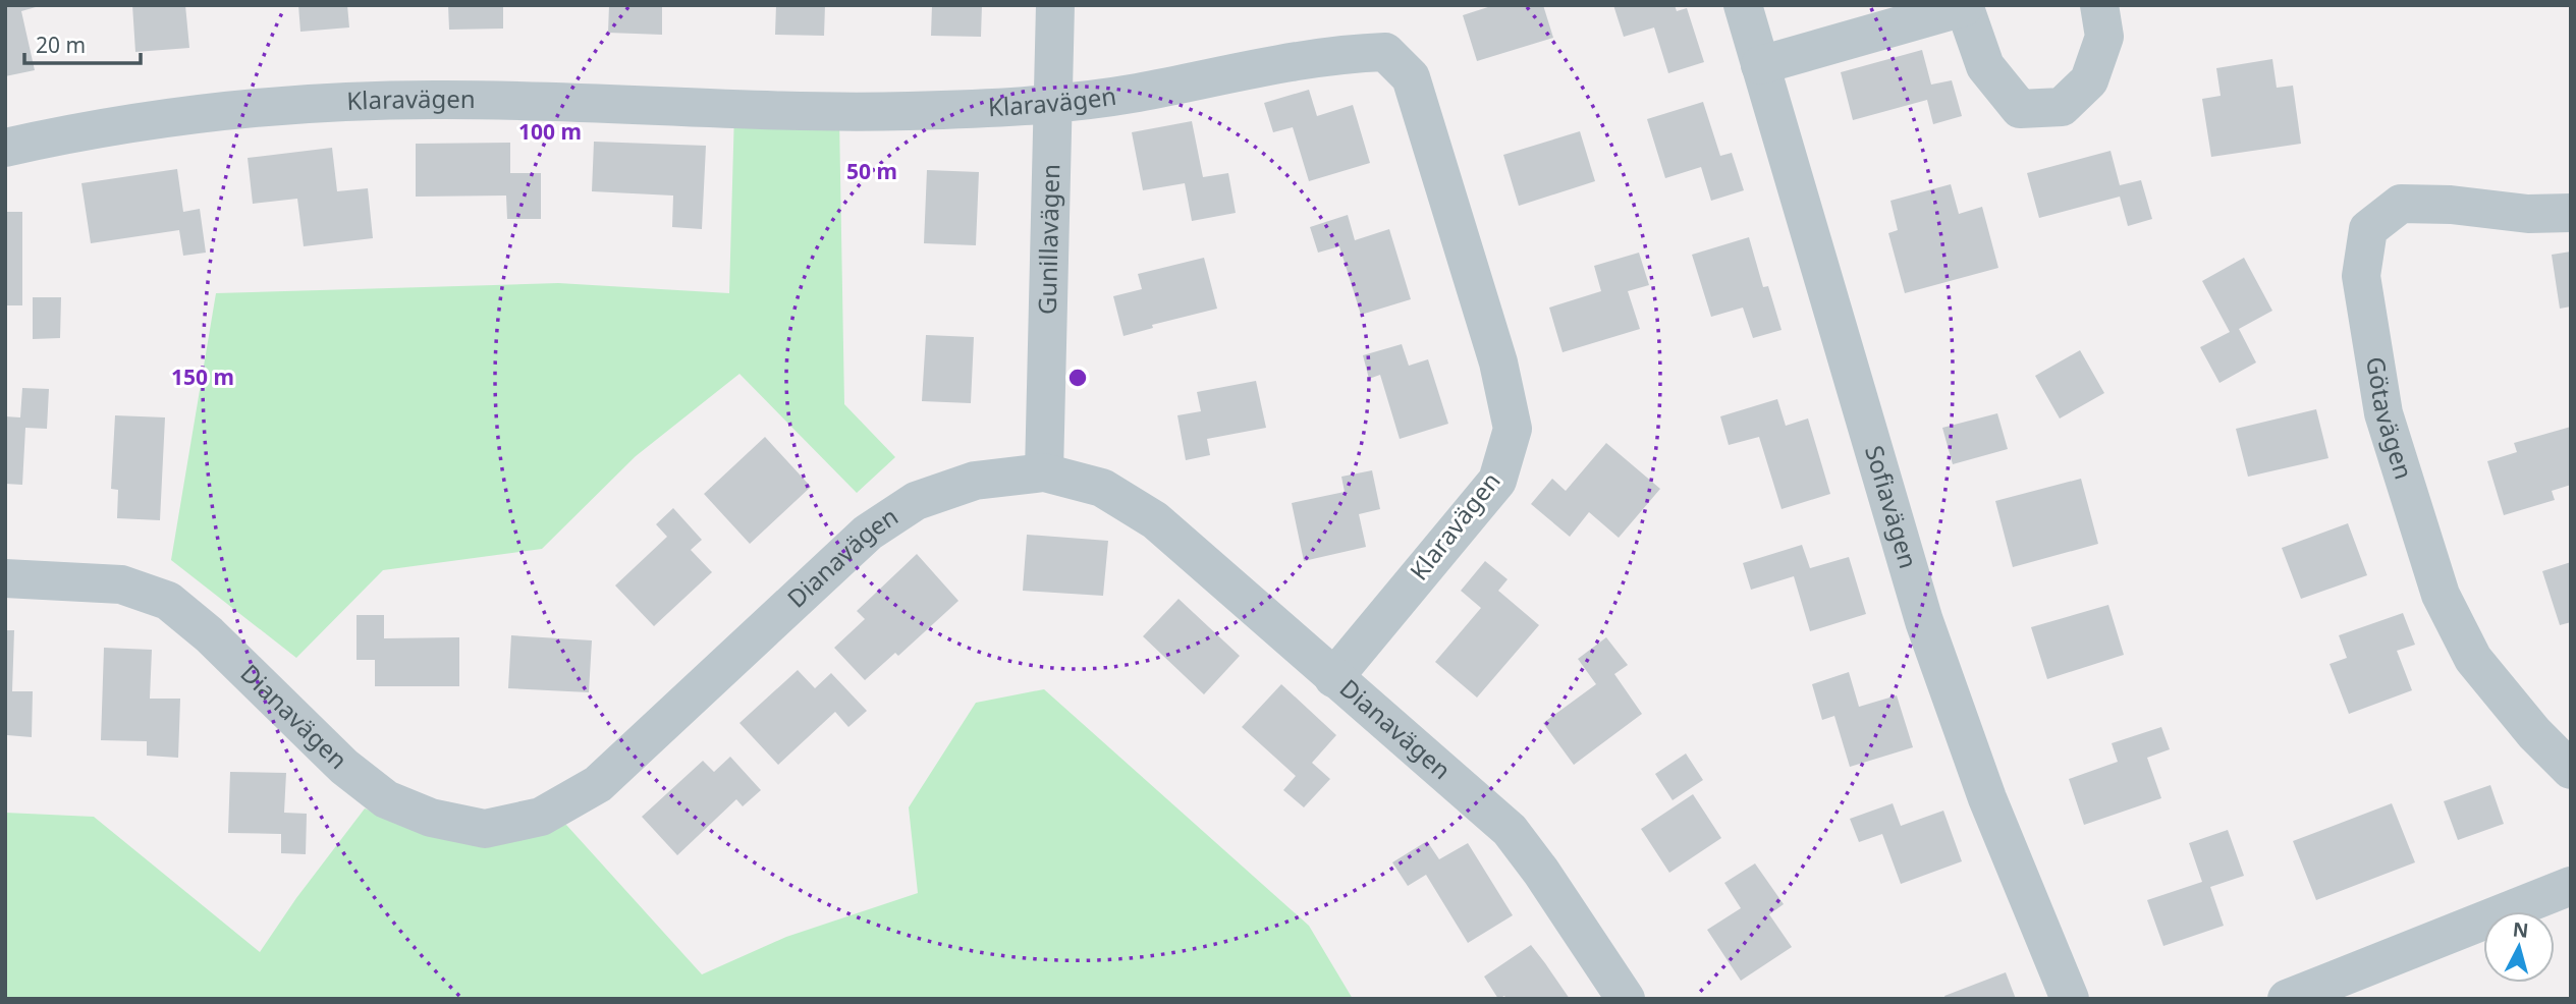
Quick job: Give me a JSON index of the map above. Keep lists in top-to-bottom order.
{
  "streets": {
    "street": [
      "Klaravägen",
      "Gunillavägen",
      "Götavägen",
      "Sofiavägen",
      "Dianavägen"
    ]
  },
  "crossings": [
    ["Klaravägen", "Gunillavägen"],
    ["Klaravägen", "Dianavägen"],
    ["Gunillavägen", "Dianavägen"]
  ],
  "scale_bar": "20 m",
  "north": "top",
  "rings": ["100 m", "50 m", "150 m"]
}
